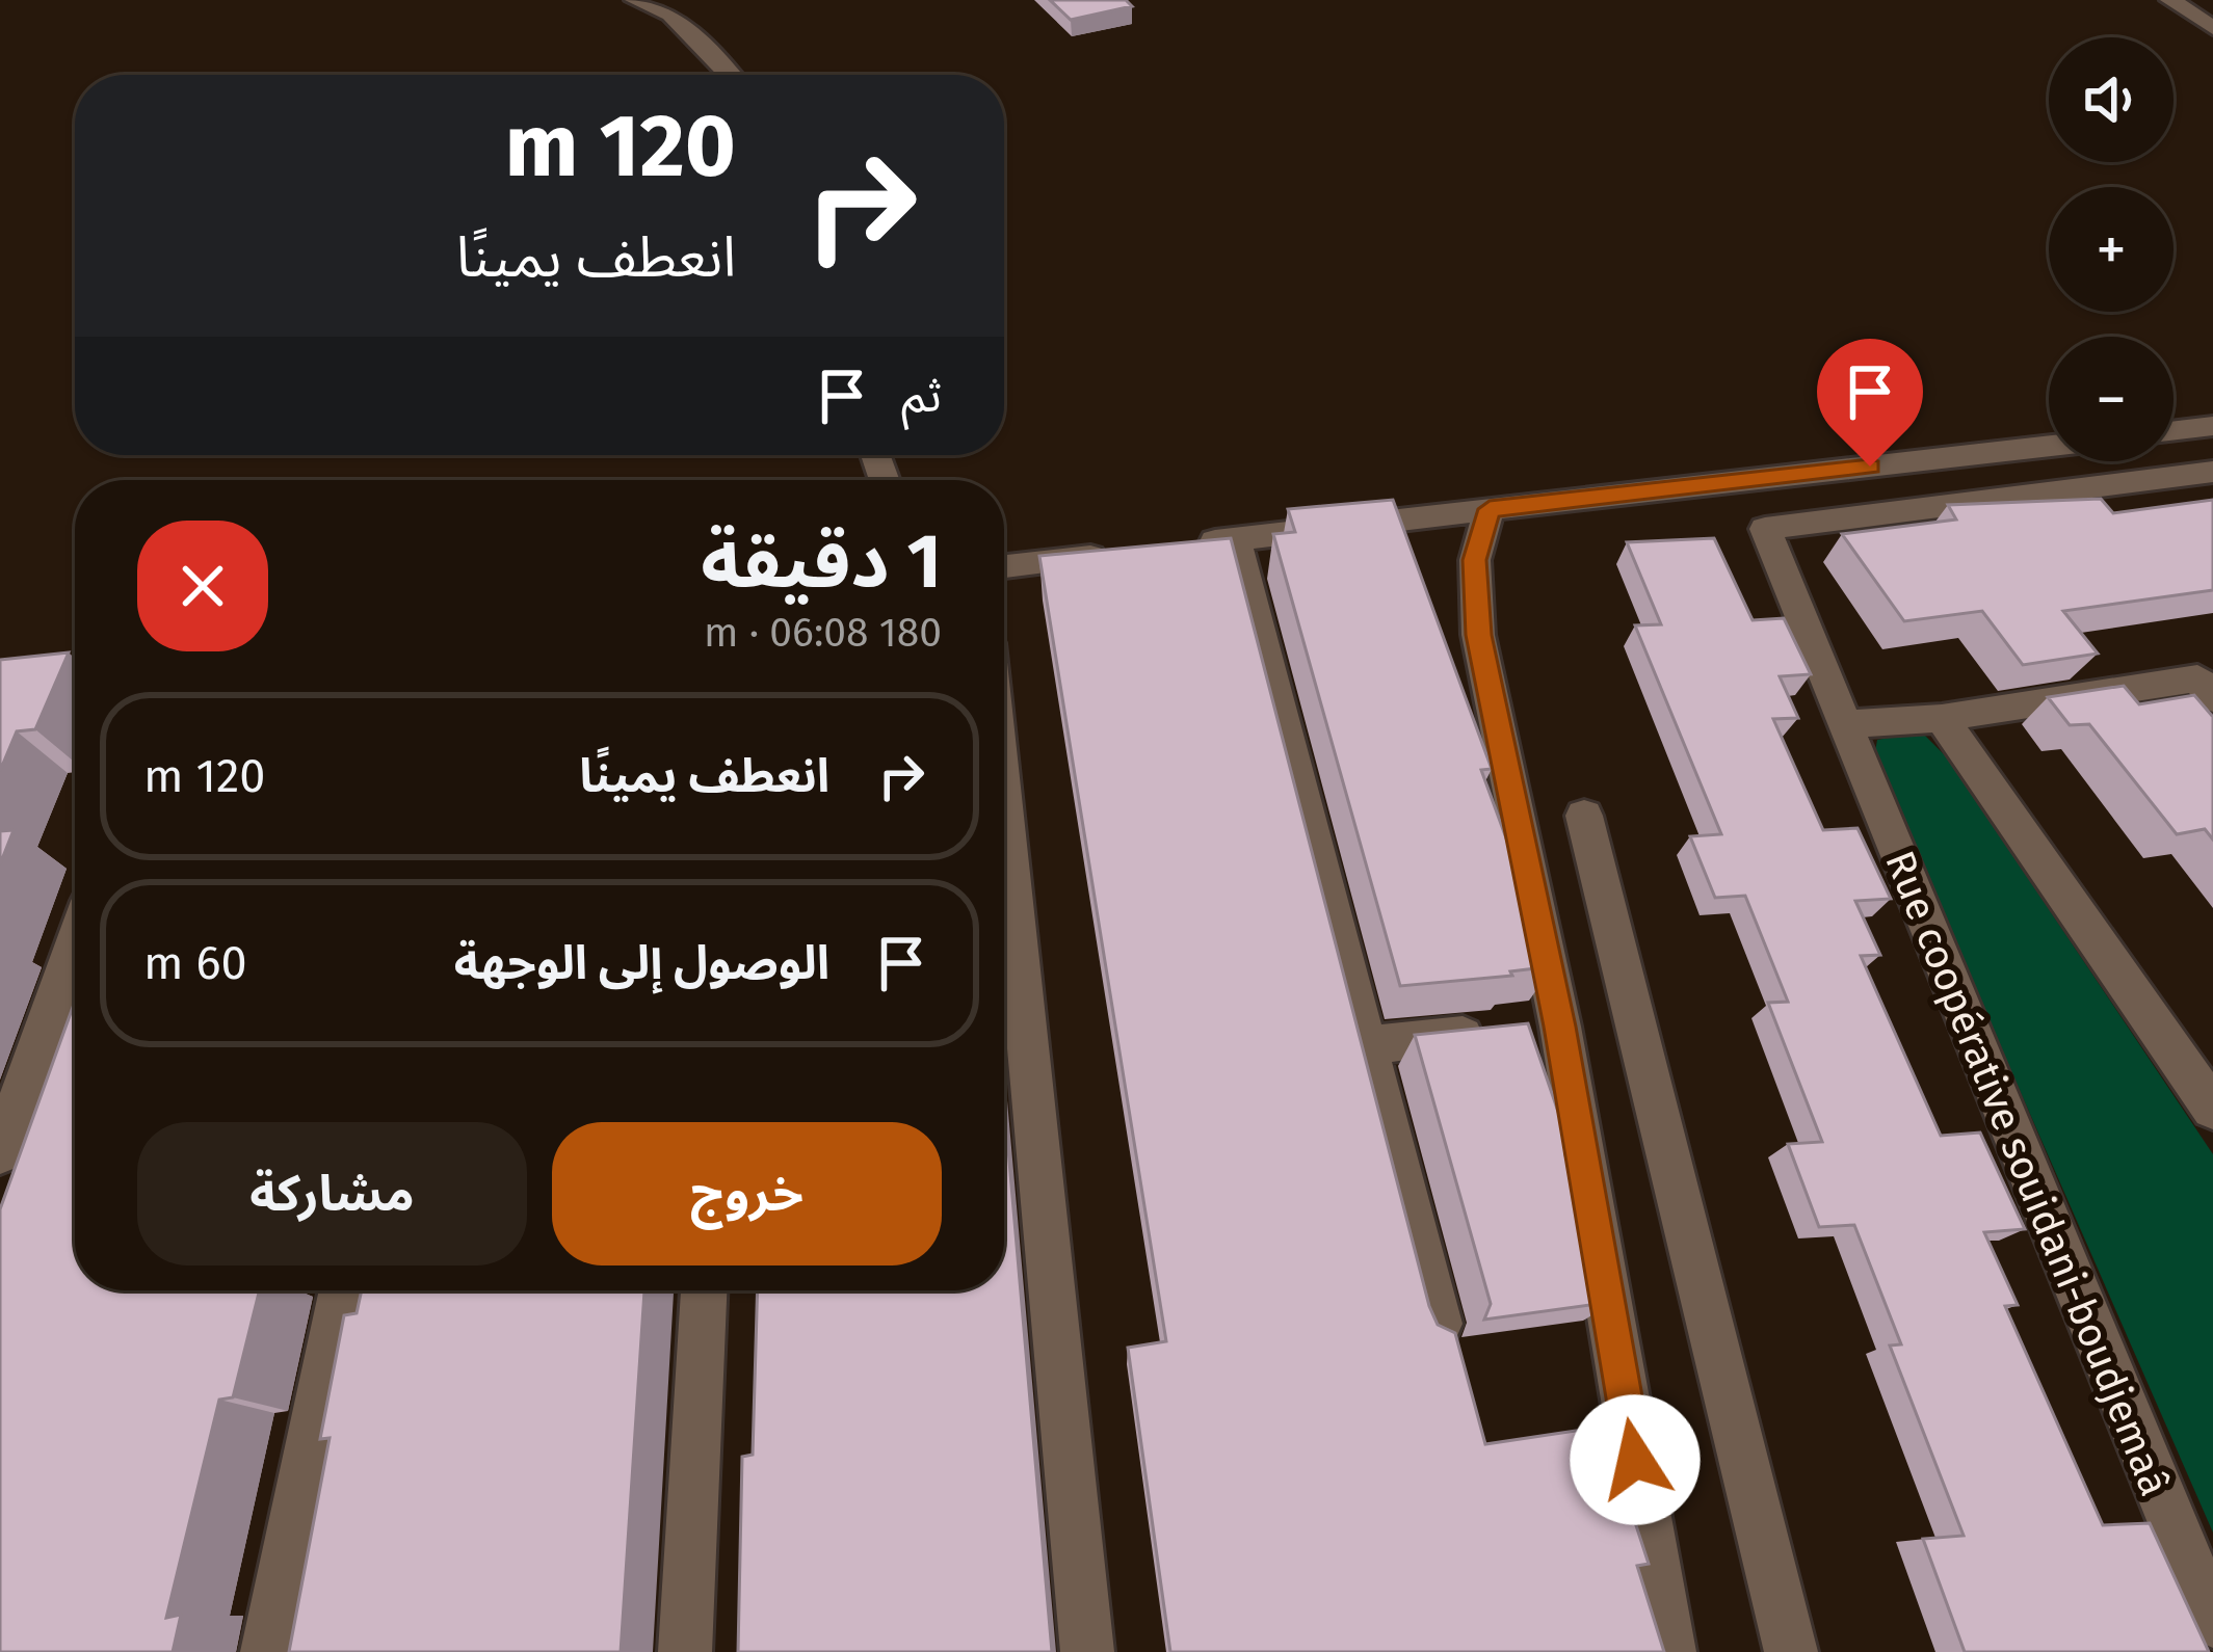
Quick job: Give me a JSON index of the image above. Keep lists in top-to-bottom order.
{
  "streets": {
    "street": ["Rue coopérative souidani-boudjemaâ"]
  },
  "page": {
    "map_buttons": ["+", "−"],
    "turn": ["120 m", "انعطف يمينًا"],
    "then": "ثم",
    "heading": ["1 دقيقة", "180 m · 06:08"],
    "list": [
      {
        "name": "انعطف يمينًا",
        "value": "120 m"
      },
      {
        "name": "الوصول إلى الوجهة",
        "value": "60 m"
      }
    ],
    "buttons": ["خروج", "مشاركة"]
  }
}
